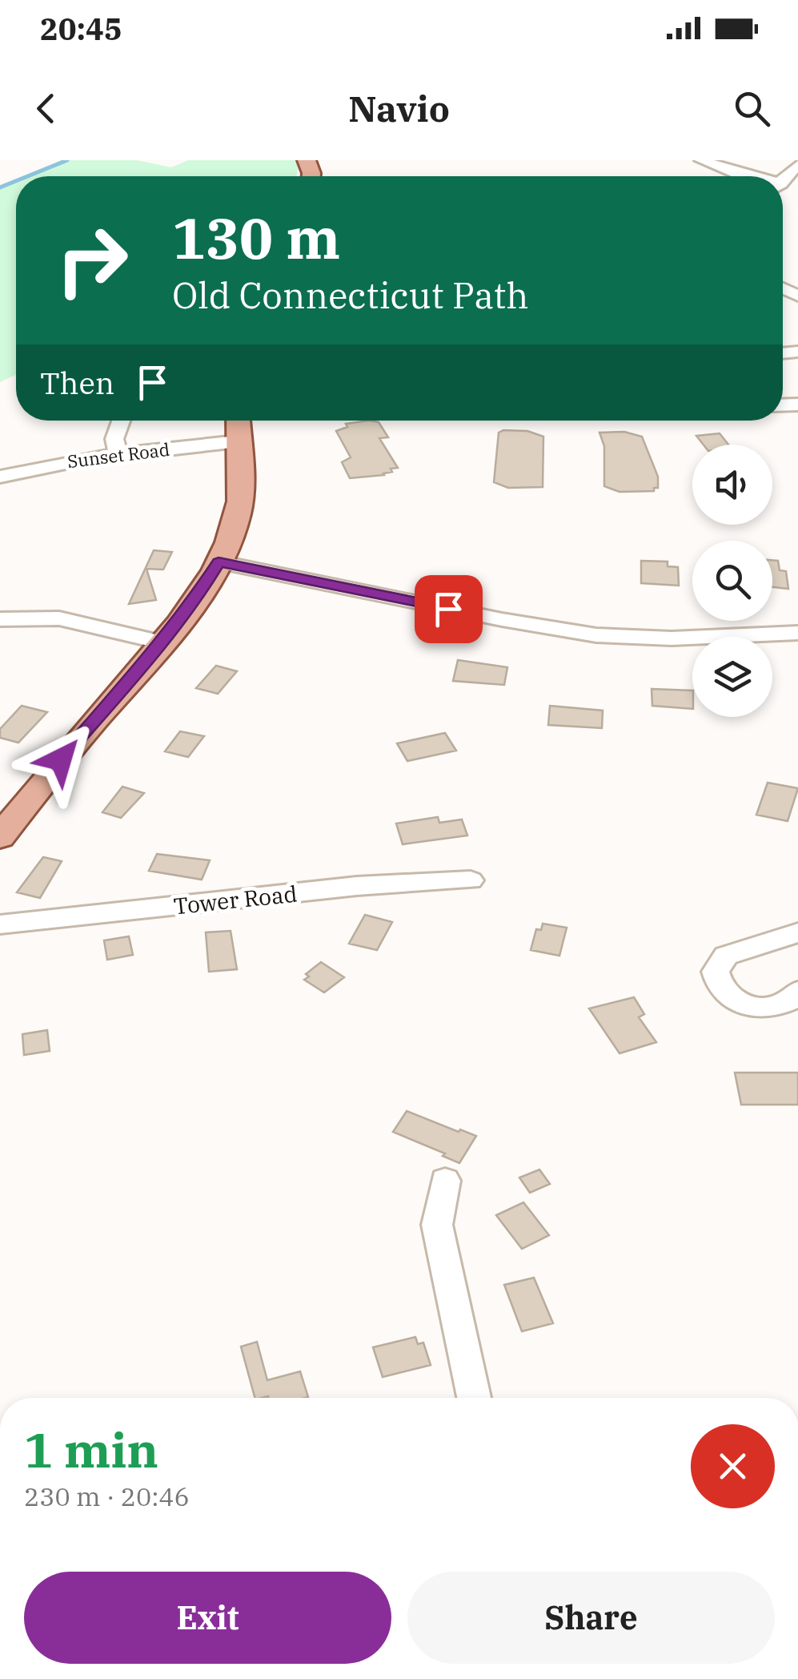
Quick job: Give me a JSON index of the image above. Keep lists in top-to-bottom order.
{
  "streets": {
    "street": ["Sunset Road", "Tower Road"]
  },
  "page": {
    "status": "20:45",
    "header": "Navio",
    "turn": ["130 m", "Old Connecticut Path"],
    "then": "Then",
    "heading": ["1 min", "230 m · 20:46"],
    "buttons": ["Exit", "Share"]
  }
}
